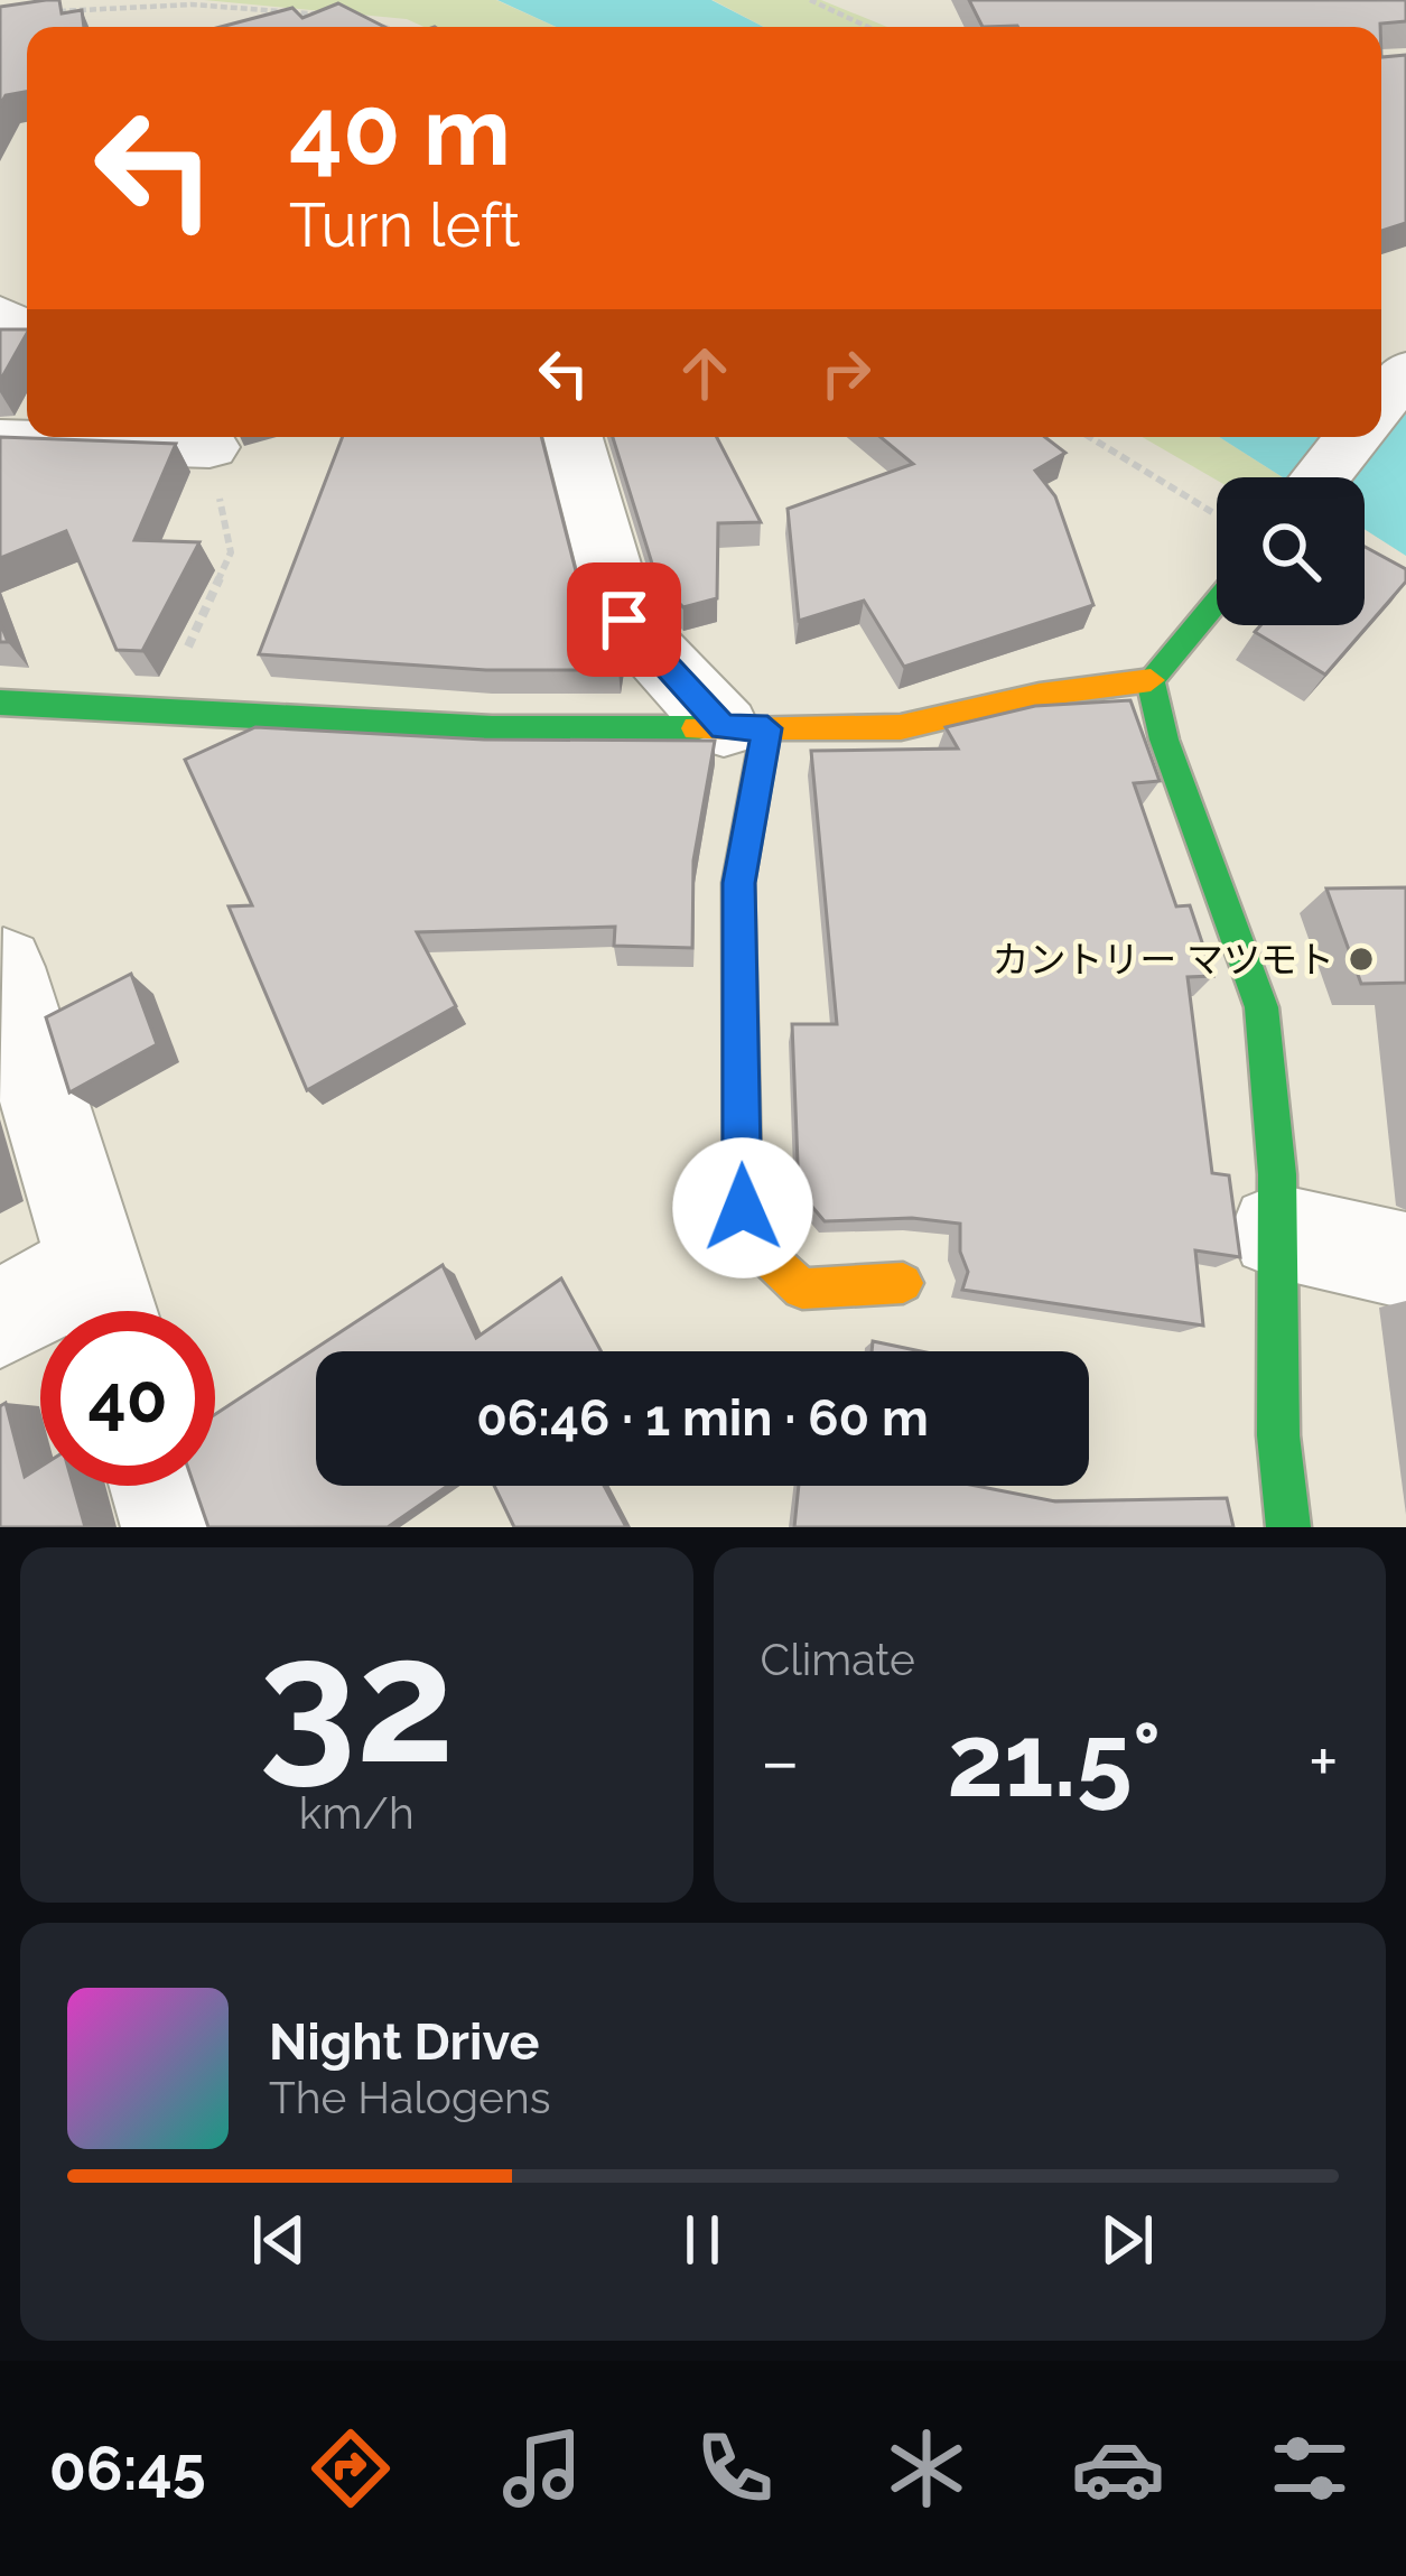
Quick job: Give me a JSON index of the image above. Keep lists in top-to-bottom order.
{
  "places": ["カントリー マツモト"],
  "page": {
    "turn": ["40 m", "Turn left"],
    "limit": "40",
    "trip": "06:46 · 1 min · 60 m",
    "tile": [
      ["32", "km/h"],
      "Climate"
    ],
    "heat": ["−", "21.5°", "+"],
    "song": ["Night Drive", "The Halogens"],
    "tabs": "06:45"
  }
}
